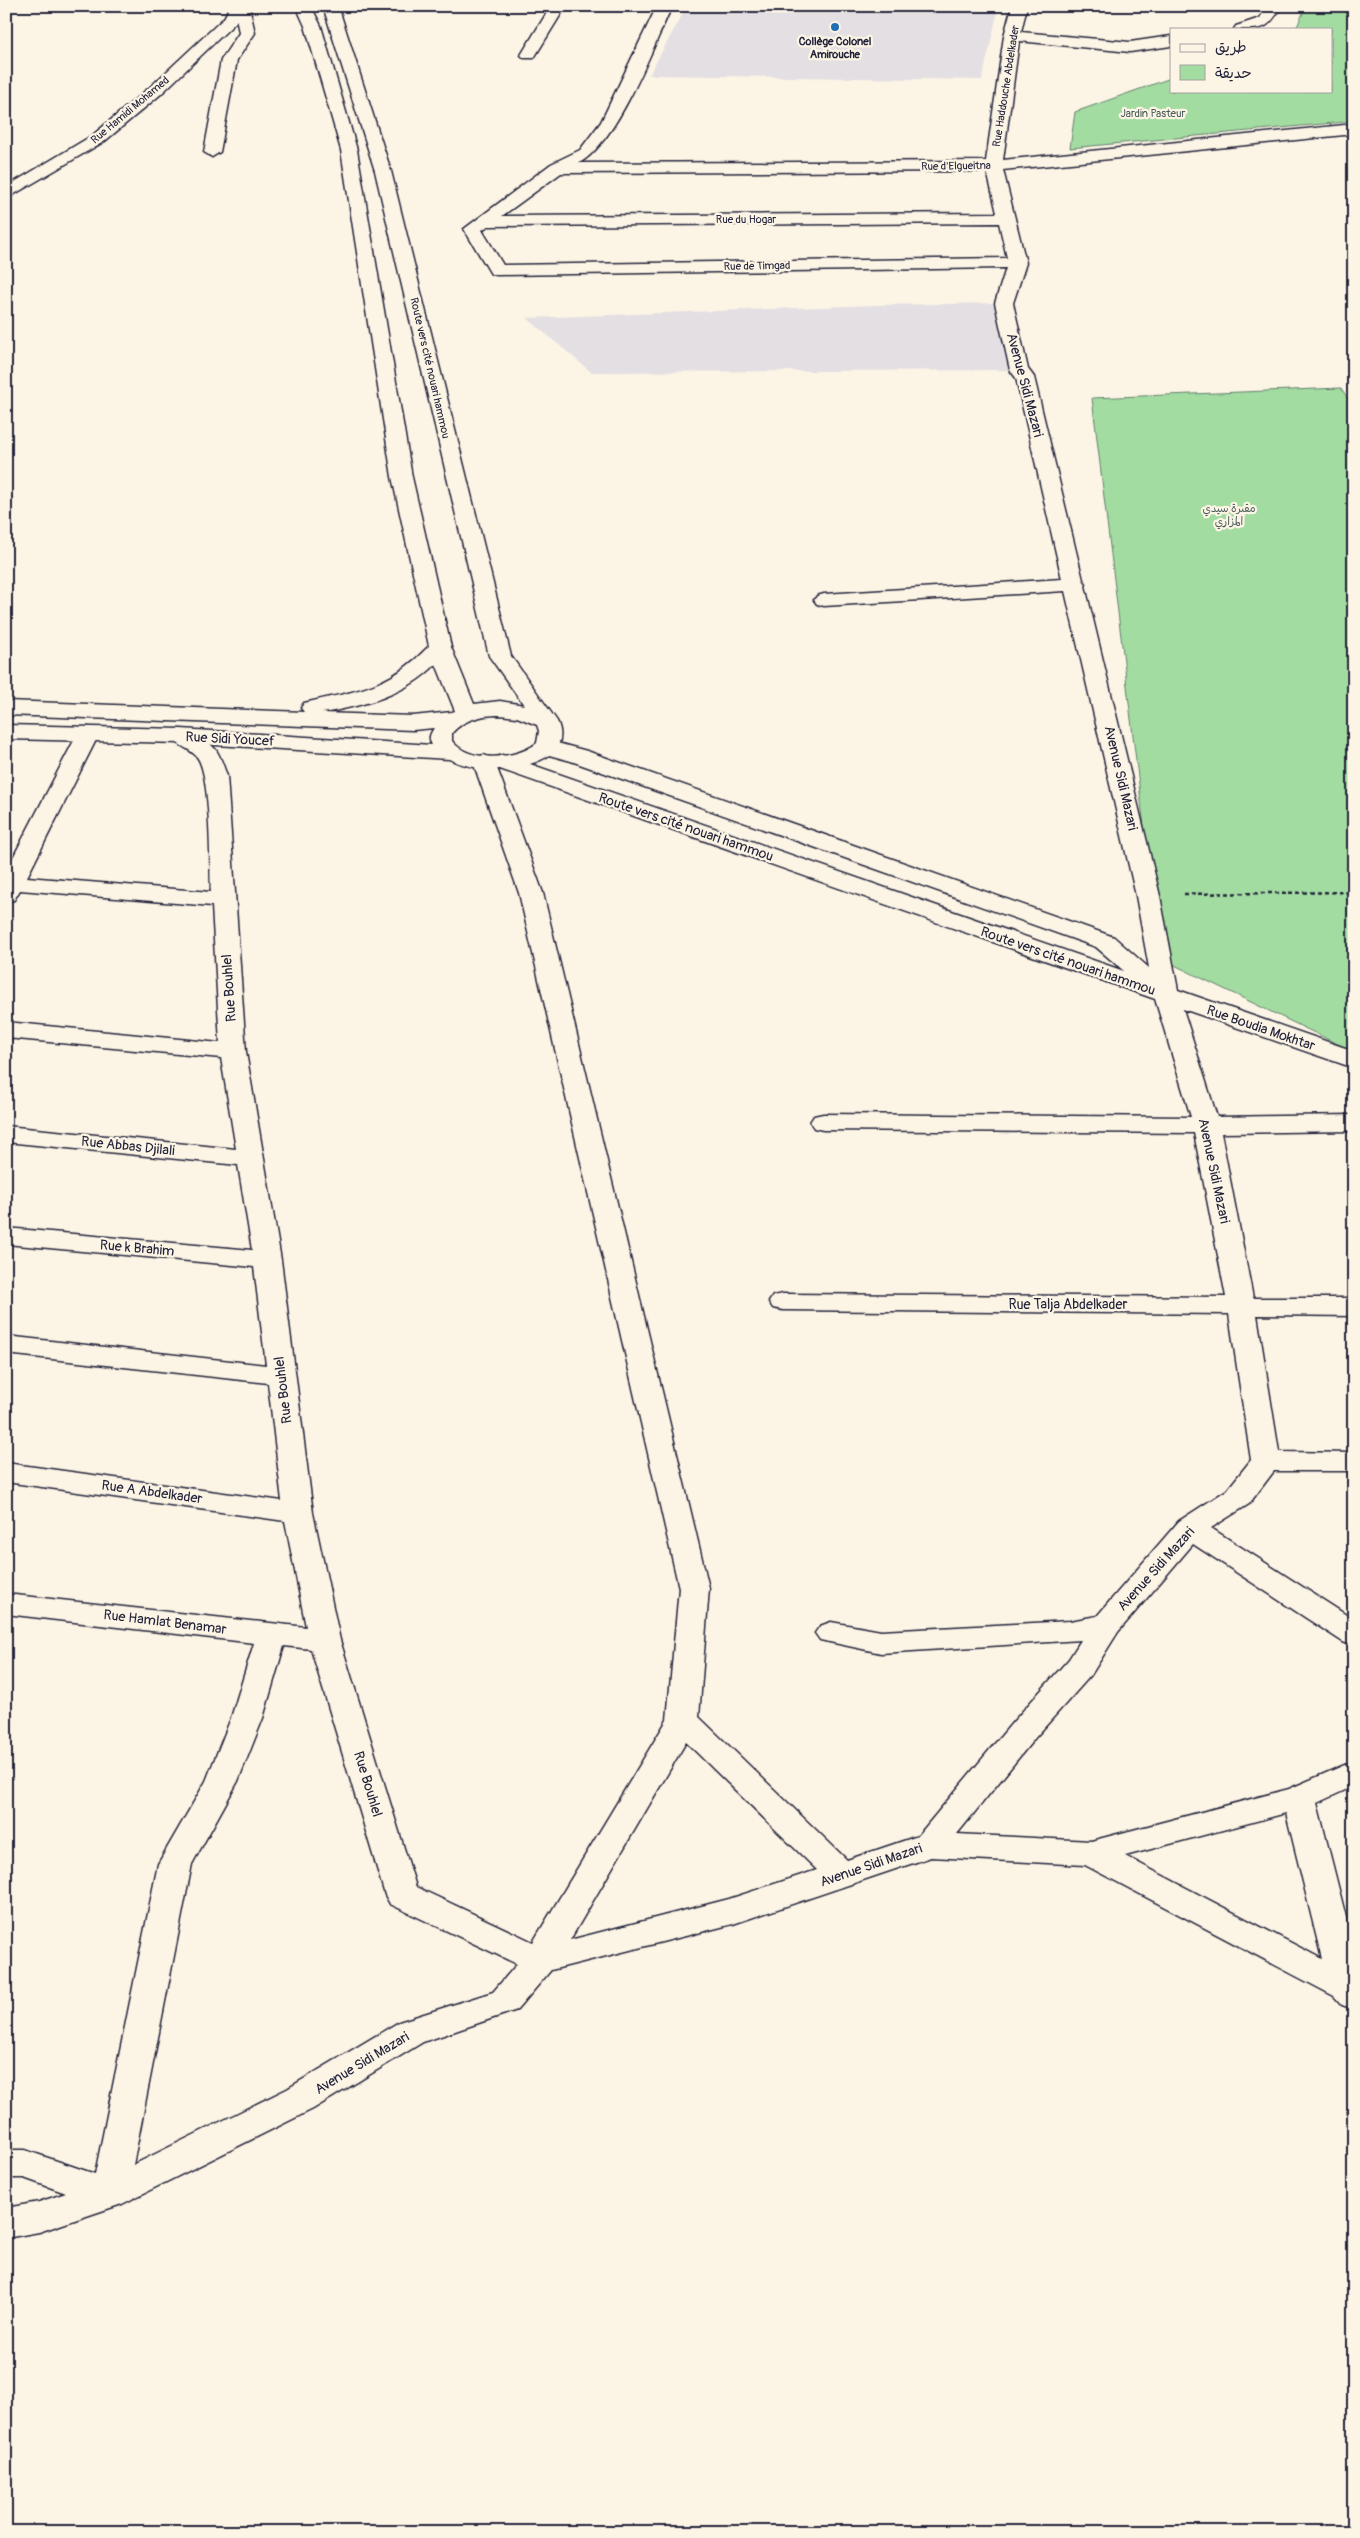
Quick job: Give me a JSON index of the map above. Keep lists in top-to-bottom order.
{
  "streets": {
    "street": [
      "Rue Haddouche Abdelkader",
      "Rue Hamidi Mohamed",
      "Rue d'Elgueitna",
      "Rue du Hogar",
      "Rue de Timgad",
      "Route vers cité nouari hammou",
      "Avenue Sidi Mazari",
      "Rue Sidi Youcef",
      "Rue Bouhlel",
      "Rue Boudia Mokhtar",
      "Rue Abbas Djilali",
      "Rue k Brahim",
      "Rue Talja Abdelkader",
      "Rue A Abdelkader",
      "Rue Hamlat Benamar"
    ]
  },
  "crossings": [
    ["Rue Haddouche Abdelkader", "Rue d'Elgueitna"],
    ["Rue Haddouche Abdelkader", "Avenue Sidi Mazari"],
    ["Rue d'Elgueitna", "Avenue Sidi Mazari"],
    ["Rue du Hogar", "Rue de Timgad"],
    ["Rue du Hogar", "Avenue Sidi Mazari"],
    ["Rue de Timgad", "Avenue Sidi Mazari"],
    ["Route vers cité nouari hammou", "Avenue Sidi Mazari"],
    ["Route vers cité nouari hammou", "Rue Sidi Youcef"],
    ["Route vers cité nouari hammou", "Rue Boudia Mokhtar"],
    ["Avenue Sidi Mazari", "Rue Bouhlel"],
    ["Avenue Sidi Mazari", "Rue Boudia Mokhtar"],
    ["Avenue Sidi Mazari", "Rue Talja Abdelkader"],
    ["Rue Sidi Youcef", "Rue Bouhlel"],
    ["Rue Bouhlel", "Rue Abbas Djilali"],
    ["Rue Bouhlel", "Rue k Brahim"],
    ["Rue Bouhlel", "Rue A Abdelkader"],
    ["Rue Bouhlel", "Rue Hamlat Benamar"]
  ],
  "parks": ["Jardin Pasteur", "مقبرة سيدي المزاري"],
  "places": ["Collège Colonel Amirouche"],
  "legend": ["طريق", "حديقة"]
}
